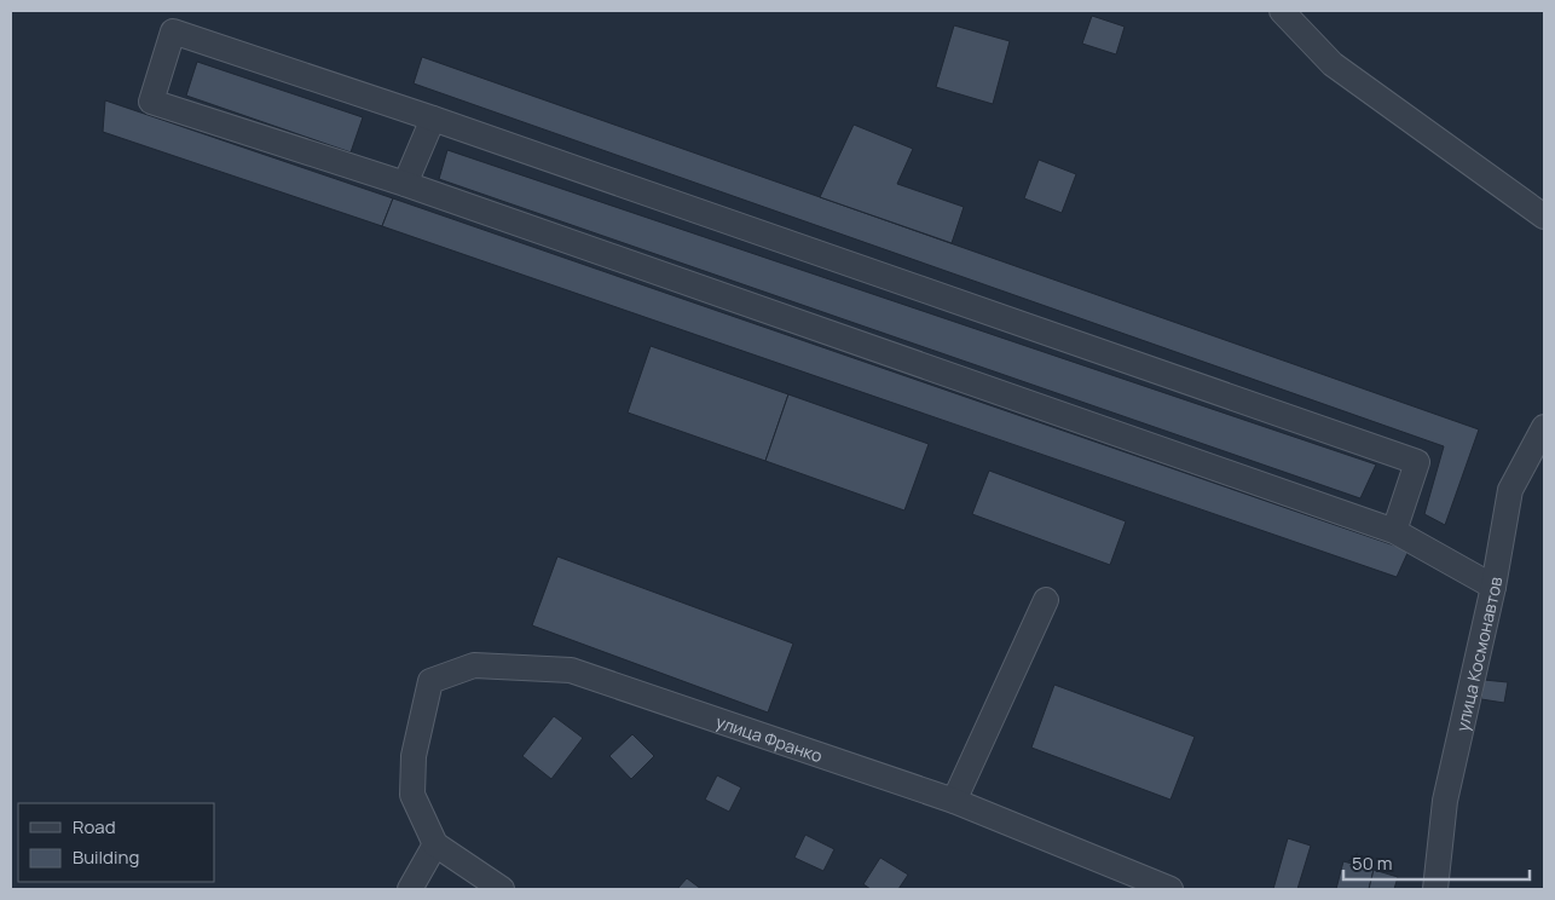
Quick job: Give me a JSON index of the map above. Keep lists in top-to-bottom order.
{
  "streets": {
    "street": ["улица Космонавтов", "улица Франко"]
  },
  "legend": ["Road", "Building"],
  "scale_bar": "50 m"
}
